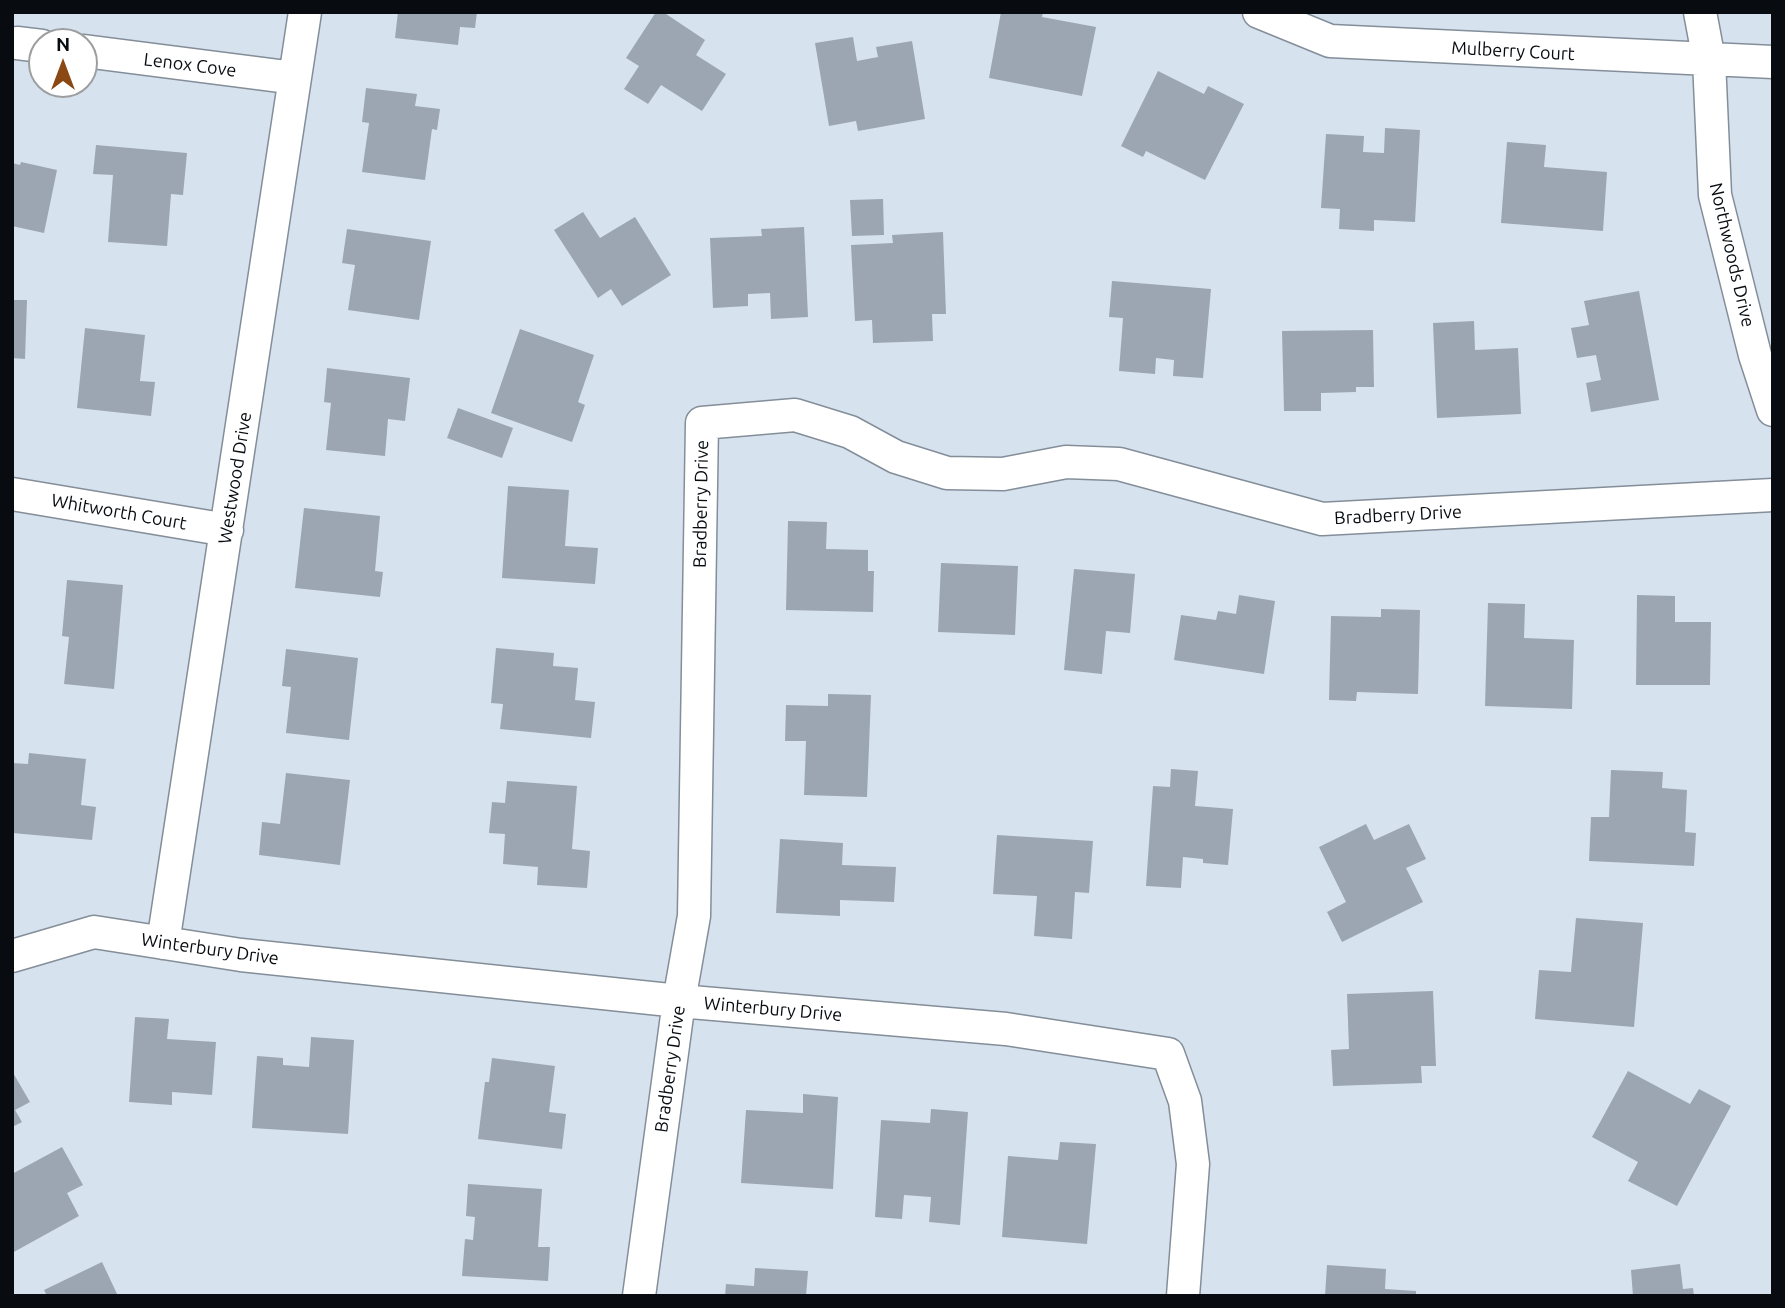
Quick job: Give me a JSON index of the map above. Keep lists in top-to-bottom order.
{
  "streets": {
    "street": [
      "Mulberry Court",
      "Lenox Cove",
      "Northwoods Drive",
      "Westwood Drive",
      "Bradberry Drive",
      "Whitworth Court",
      "Winterbury Drive"
    ]
  },
  "crossings": [
    ["Mulberry Court", "Northwoods Drive"],
    ["Lenox Cove", "Westwood Drive"],
    ["Westwood Drive", "Whitworth Court"],
    ["Westwood Drive", "Winterbury Drive"],
    ["Bradberry Drive", "Winterbury Drive"]
  ],
  "north": "top"
}
